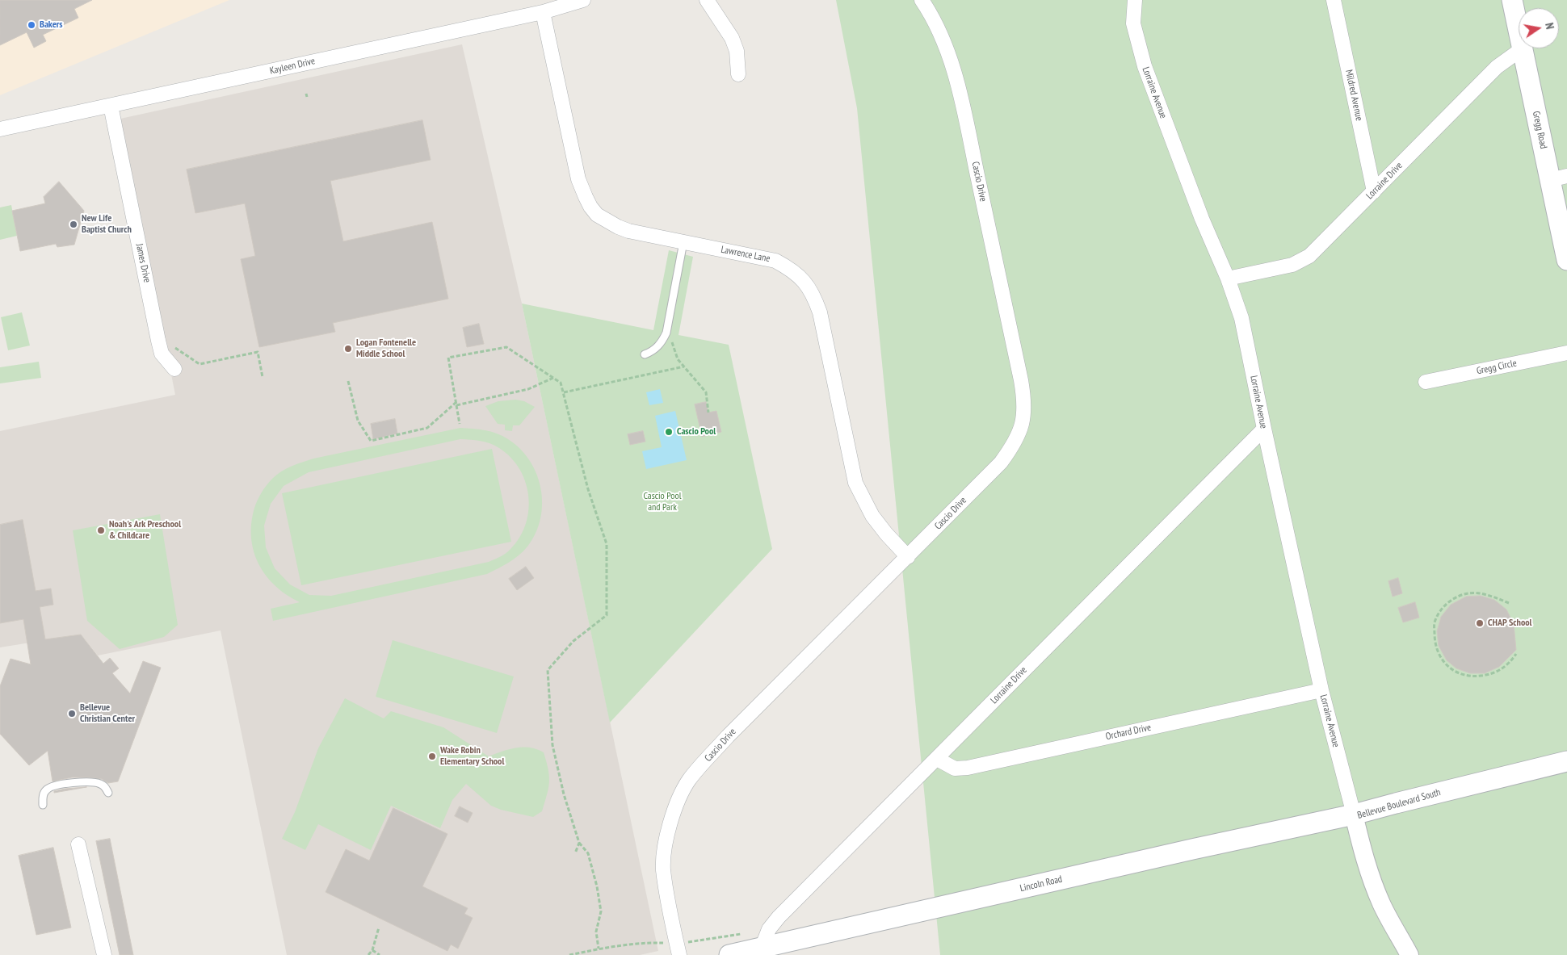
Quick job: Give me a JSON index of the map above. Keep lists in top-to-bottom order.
{
  "streets": {
    "main road": ["Gregg Road", "Bellevue Boulevard South", "Lincoln Road"],
    "street": [
      "Kayleen Drive",
      "Lorraine Avenue",
      "Mildred Avenue",
      "Lorraine Drive",
      "Cascio Drive",
      "Lawrence Lane",
      "James Drive",
      "Gregg Circle",
      "Orchard Drive"
    ]
  },
  "crossings": [
    ["Kayleen Drive", "Lawrence Lane"],
    ["Kayleen Drive", "James Drive"],
    ["Lorraine Avenue", "Lorraine Drive"],
    ["Lorraine Avenue", "Orchard Drive"],
    ["Lorraine Avenue", "Bellevue Boulevard South"],
    ["Lorraine Avenue", "Lincoln Road"],
    ["Mildred Avenue", "Lorraine Drive"],
    ["Gregg Road", "Lorraine Drive"],
    ["Lorraine Drive", "Orchard Drive"],
    ["Lorraine Drive", "Lincoln Road"],
    ["Cascio Drive", "Lawrence Lane"],
    ["Bellevue Boulevard South", "Lincoln Road"]
  ],
  "parks": ["Cascio Pool and Park"],
  "places": [
    "Bakers",
    "New Life Baptist Church",
    "Logan Fontenelle Middle School",
    "Cascio Pool",
    "Noah's Ark Preschool & Childcare",
    "CHAP School",
    "Bellevue Christian Center",
    "Wake Robin Elementary School"
  ],
  "north": "right"
}
